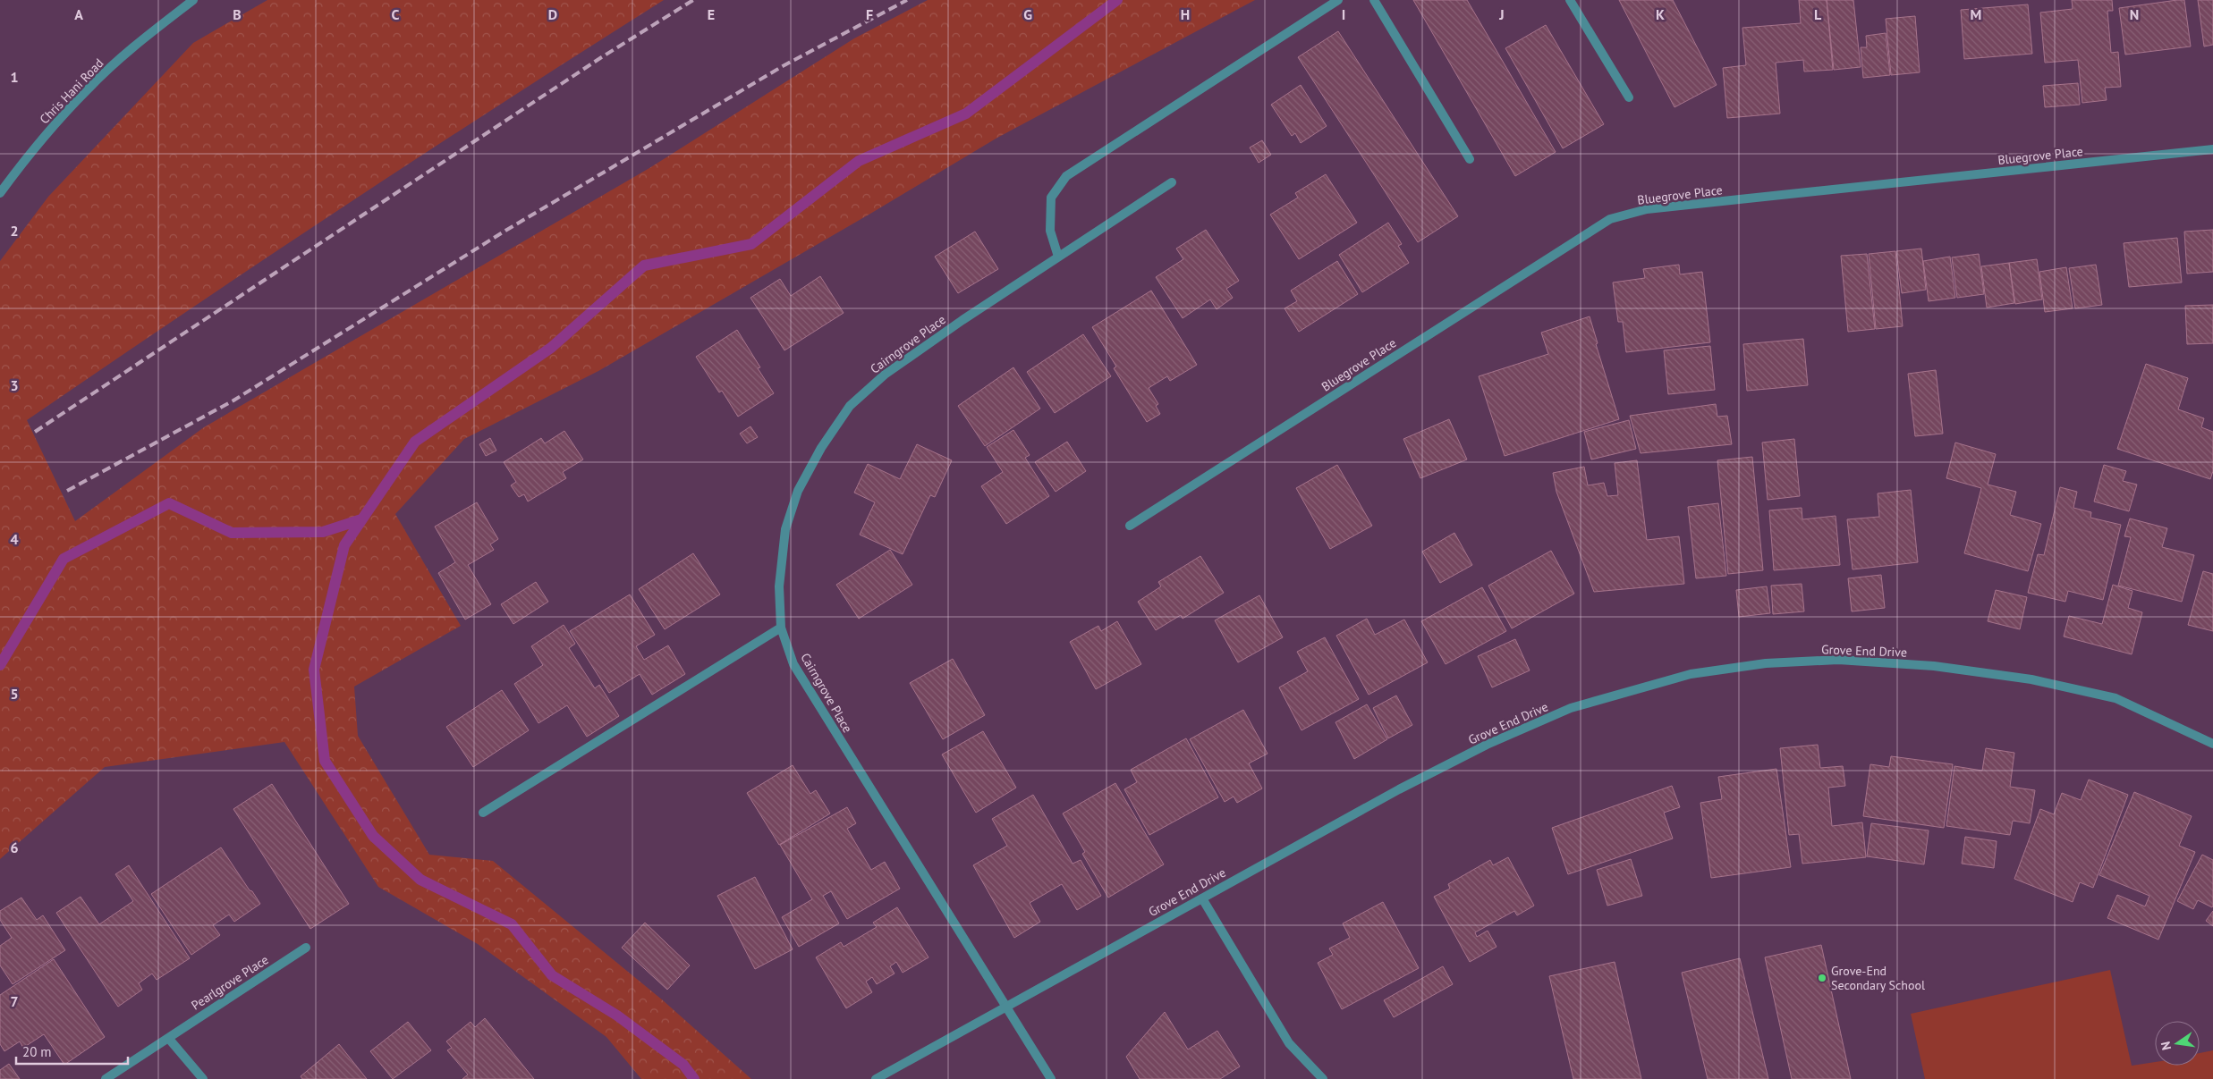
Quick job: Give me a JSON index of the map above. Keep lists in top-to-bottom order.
{
  "streets": {
    "street": [
      "Chris Hani Road",
      "Bluegrove Place",
      "Cairngrove Place",
      "Grove End Drive",
      "Pearlgrove Place"
    ]
  },
  "crossings": [
    ["Cairngrove Place", "Grove End Drive"]
  ],
  "places": ["Grove-End Secondary School"],
  "scale_bar": "20 m",
  "north": "left",
  "grid": {
    "columns": [
      "A",
      "B",
      "C",
      "D",
      "E",
      "F",
      "G",
      "H",
      "I",
      "J",
      "K",
      "L",
      "M",
      "N"
    ],
    "rows": [
      "1",
      "2",
      "3",
      "4",
      "5",
      "6",
      "7"
    ]
  }
}
